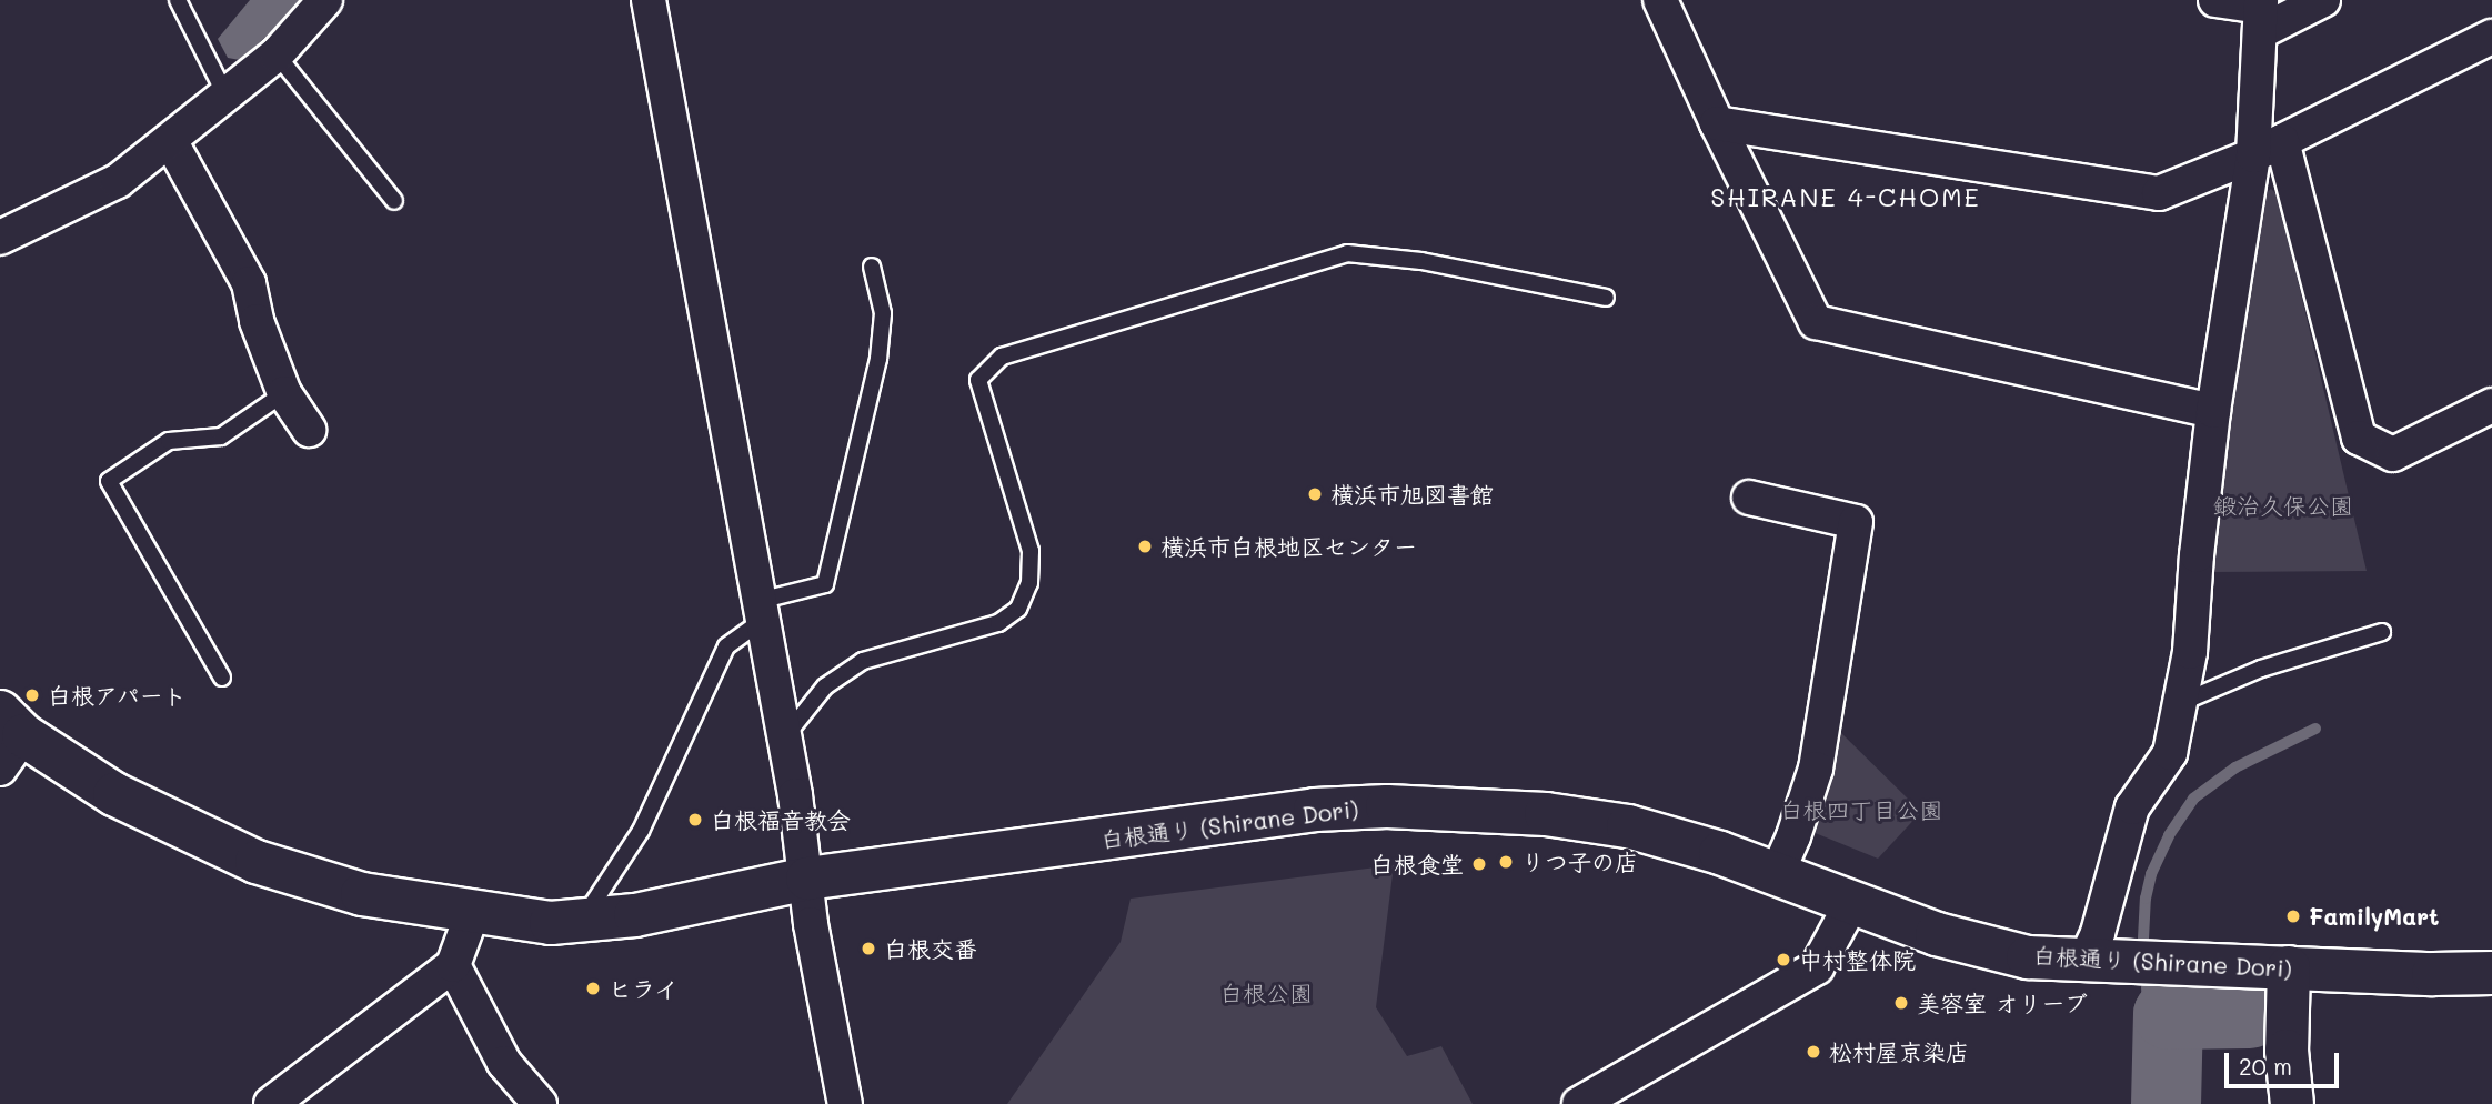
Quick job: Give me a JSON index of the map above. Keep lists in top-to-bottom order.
{
  "streets": {
    "street": ["白根通り (Shirane Dori)"]
  },
  "districts": ["SHIRANE 4-CHOME"],
  "parks": ["鍛治久保公園", "白根四丁目公園", "白根公園"],
  "places": [
    "横浜市旭図書館",
    "横浜市白根地区センター",
    "白根アパート",
    "白根福音教会",
    "りつ子の店",
    "白根食堂",
    "FamilyMart",
    "白根交番",
    "中村整体院",
    "ヒライ",
    "美容室 オリーブ",
    "松村屋京染店"
  ],
  "scale_bar": "20 m"
}
